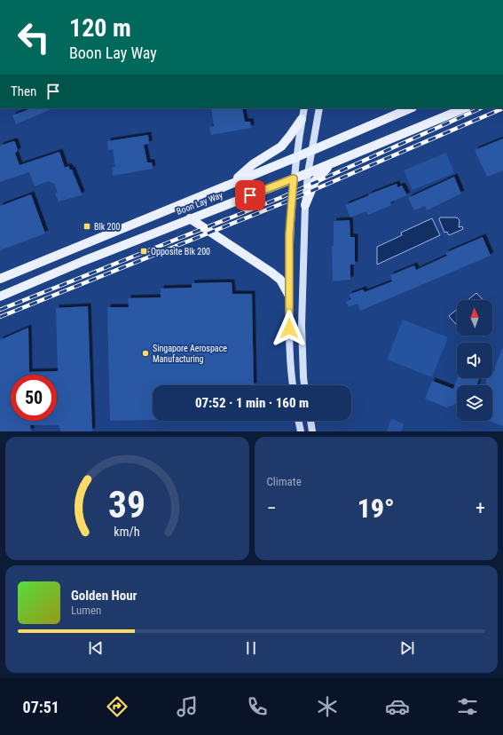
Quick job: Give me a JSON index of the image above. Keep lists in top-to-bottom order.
{
  "streets": {
    "main road": ["Boon Lay Way"]
  },
  "places": {
    "transit": ["Blk 200", "Opposite Blk 200"],
    "other": ["Singapore Aerospace Manufacturing"]
  },
  "north": "top",
  "page": {
    "turn": ["120 m", "Boon Lay Way"],
    "then": "Then",
    "limit": "50",
    "trip": "07:52 · 1 min · 160 m",
    "tile": "Climate",
    "heat": ["−", "19°", "+"],
    "song": ["Golden Hour", "Lumen"],
    "tabs": "07:51",
    "gauge": ["39", "km/h"]
  }
}
